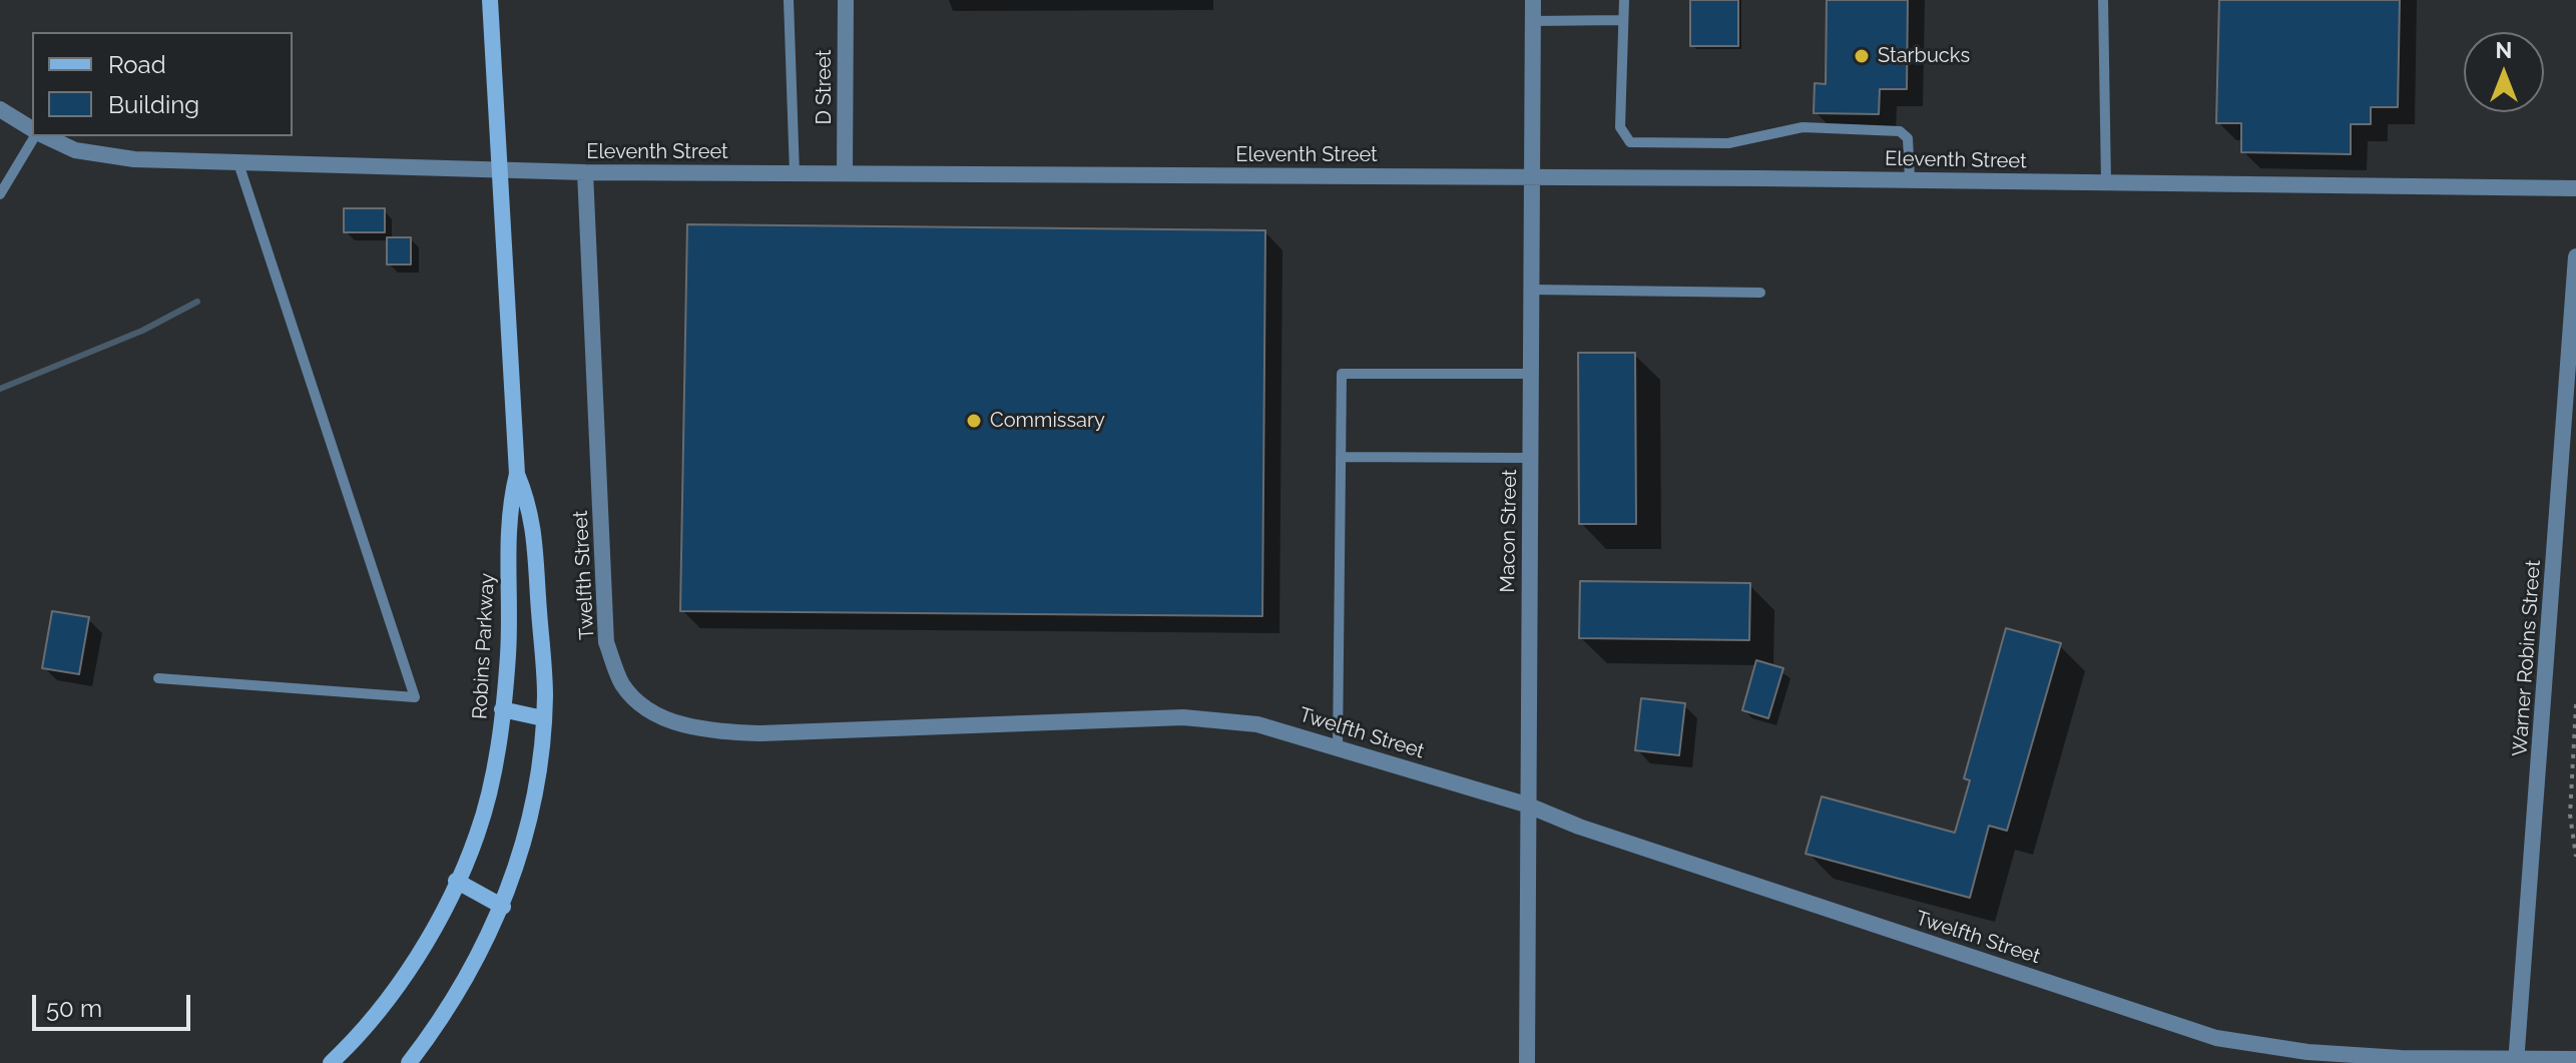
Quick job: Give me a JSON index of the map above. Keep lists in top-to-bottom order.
{
  "streets": {
    "street": [
      "D Street",
      "Eleventh Street",
      "Macon Street",
      "Twelfth Street",
      "Robins Parkway",
      "Warner Robins Street"
    ]
  },
  "crossings": [
    ["D Street", "Eleventh Street"],
    ["Eleventh Street", "Macon Street"],
    ["Eleventh Street", "Twelfth Street"],
    ["Eleventh Street", "Robins Parkway"],
    ["Macon Street", "Twelfth Street"],
    ["Twelfth Street", "Warner Robins Street"]
  ],
  "places": ["Starbucks", "Commissary"],
  "legend": ["Road", "Building"],
  "scale_bar": "50 m",
  "north": "top"
}
